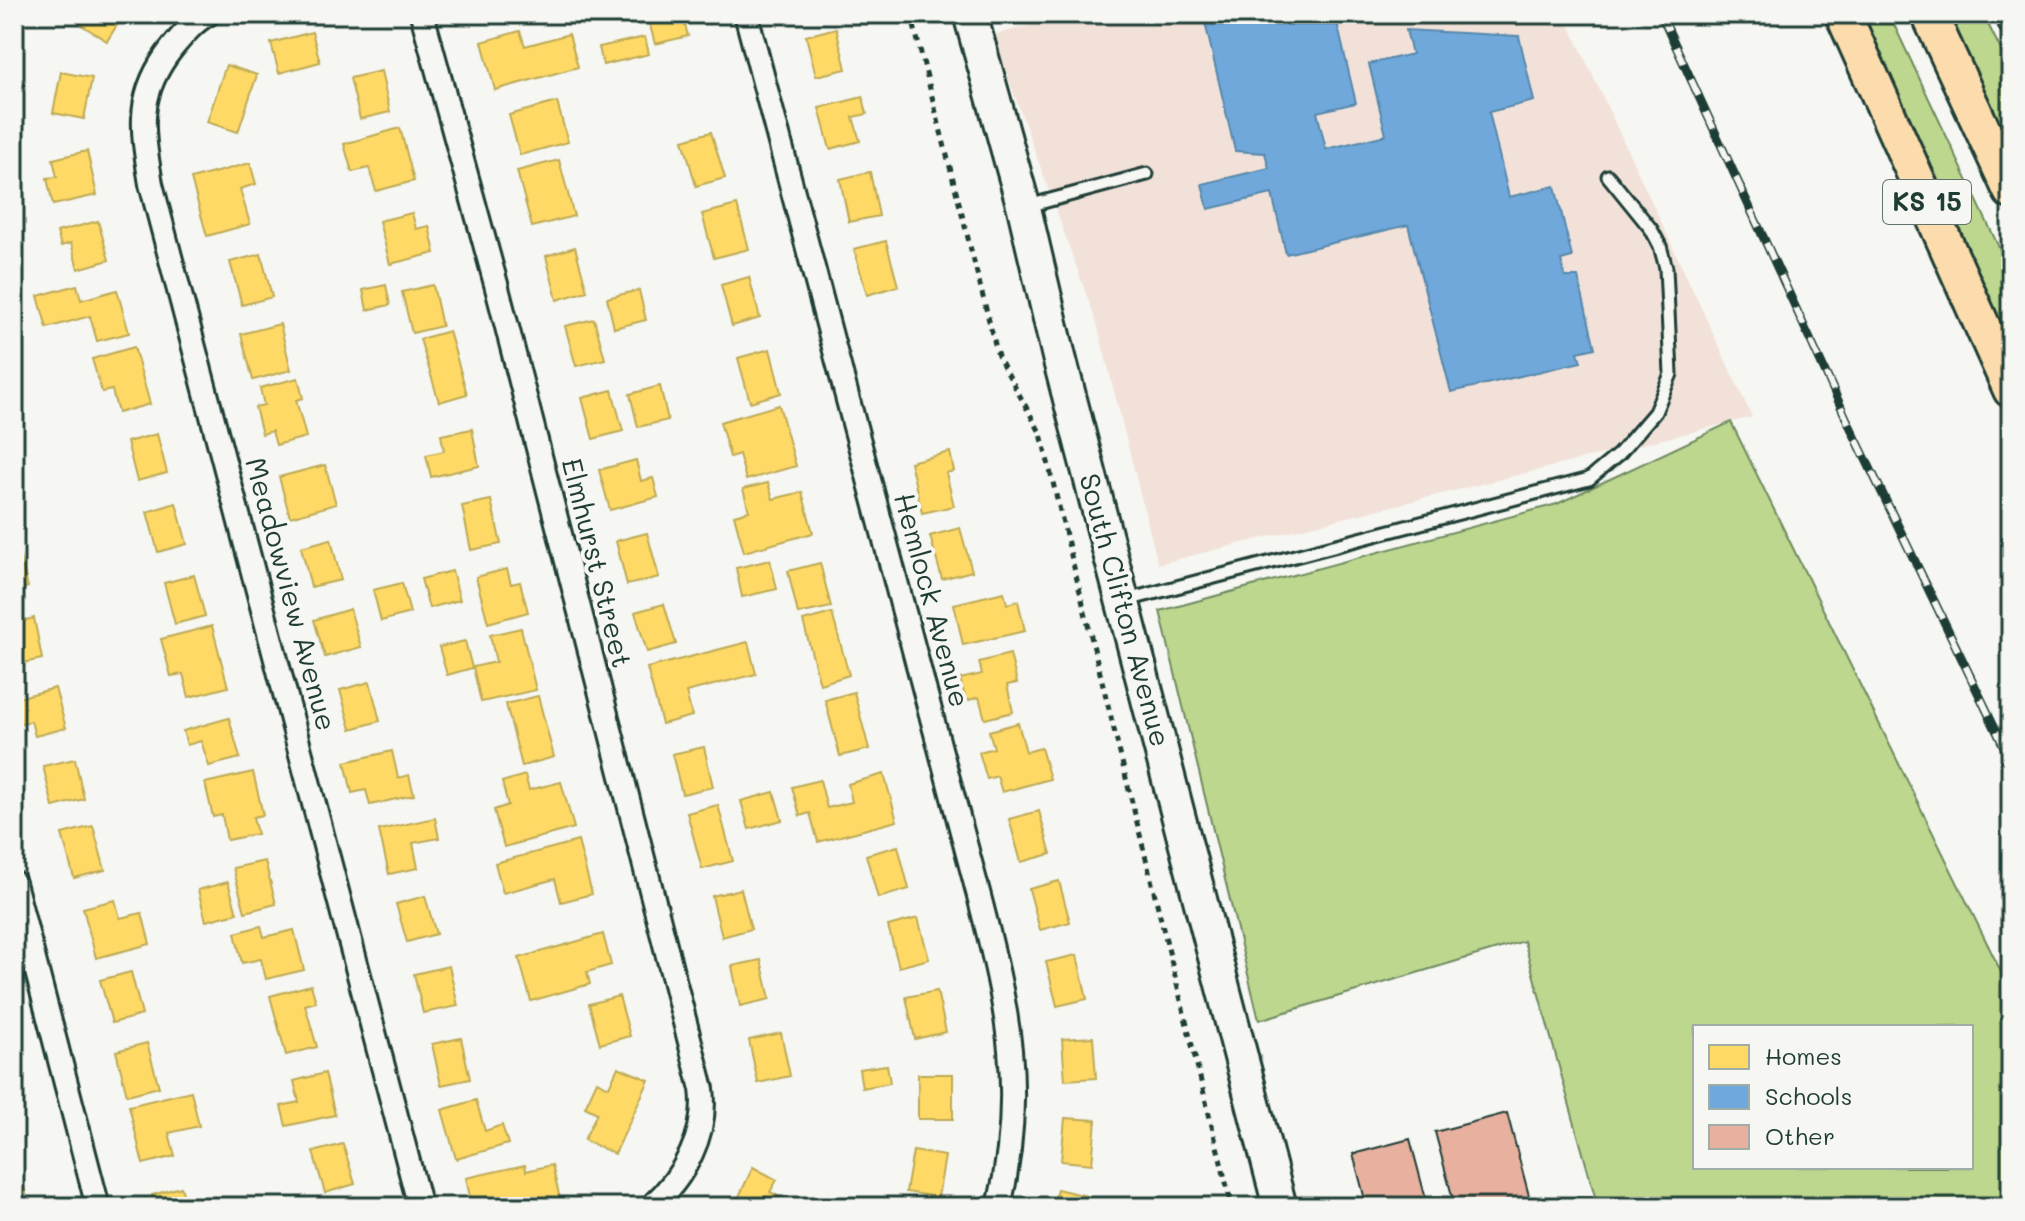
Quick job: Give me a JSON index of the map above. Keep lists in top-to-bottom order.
{
  "streets": {
    "main road": ["KS 15"],
    "street": [
      "Elmhurst Street",
      "Meadowview Avenue",
      "Hemlock Avenue",
      "South Clifton Avenue"
    ]
  },
  "legend": ["Homes", "Schools", "Other"]
}
